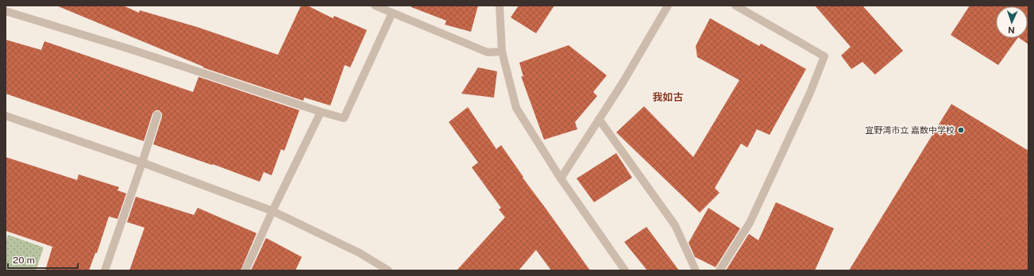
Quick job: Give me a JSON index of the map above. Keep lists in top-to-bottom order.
{
  "districts": ["我如古"],
  "places": ["宜野湾市立 嘉数中学校"],
  "scale_bar": "20 m",
  "north": "bottom"
}
